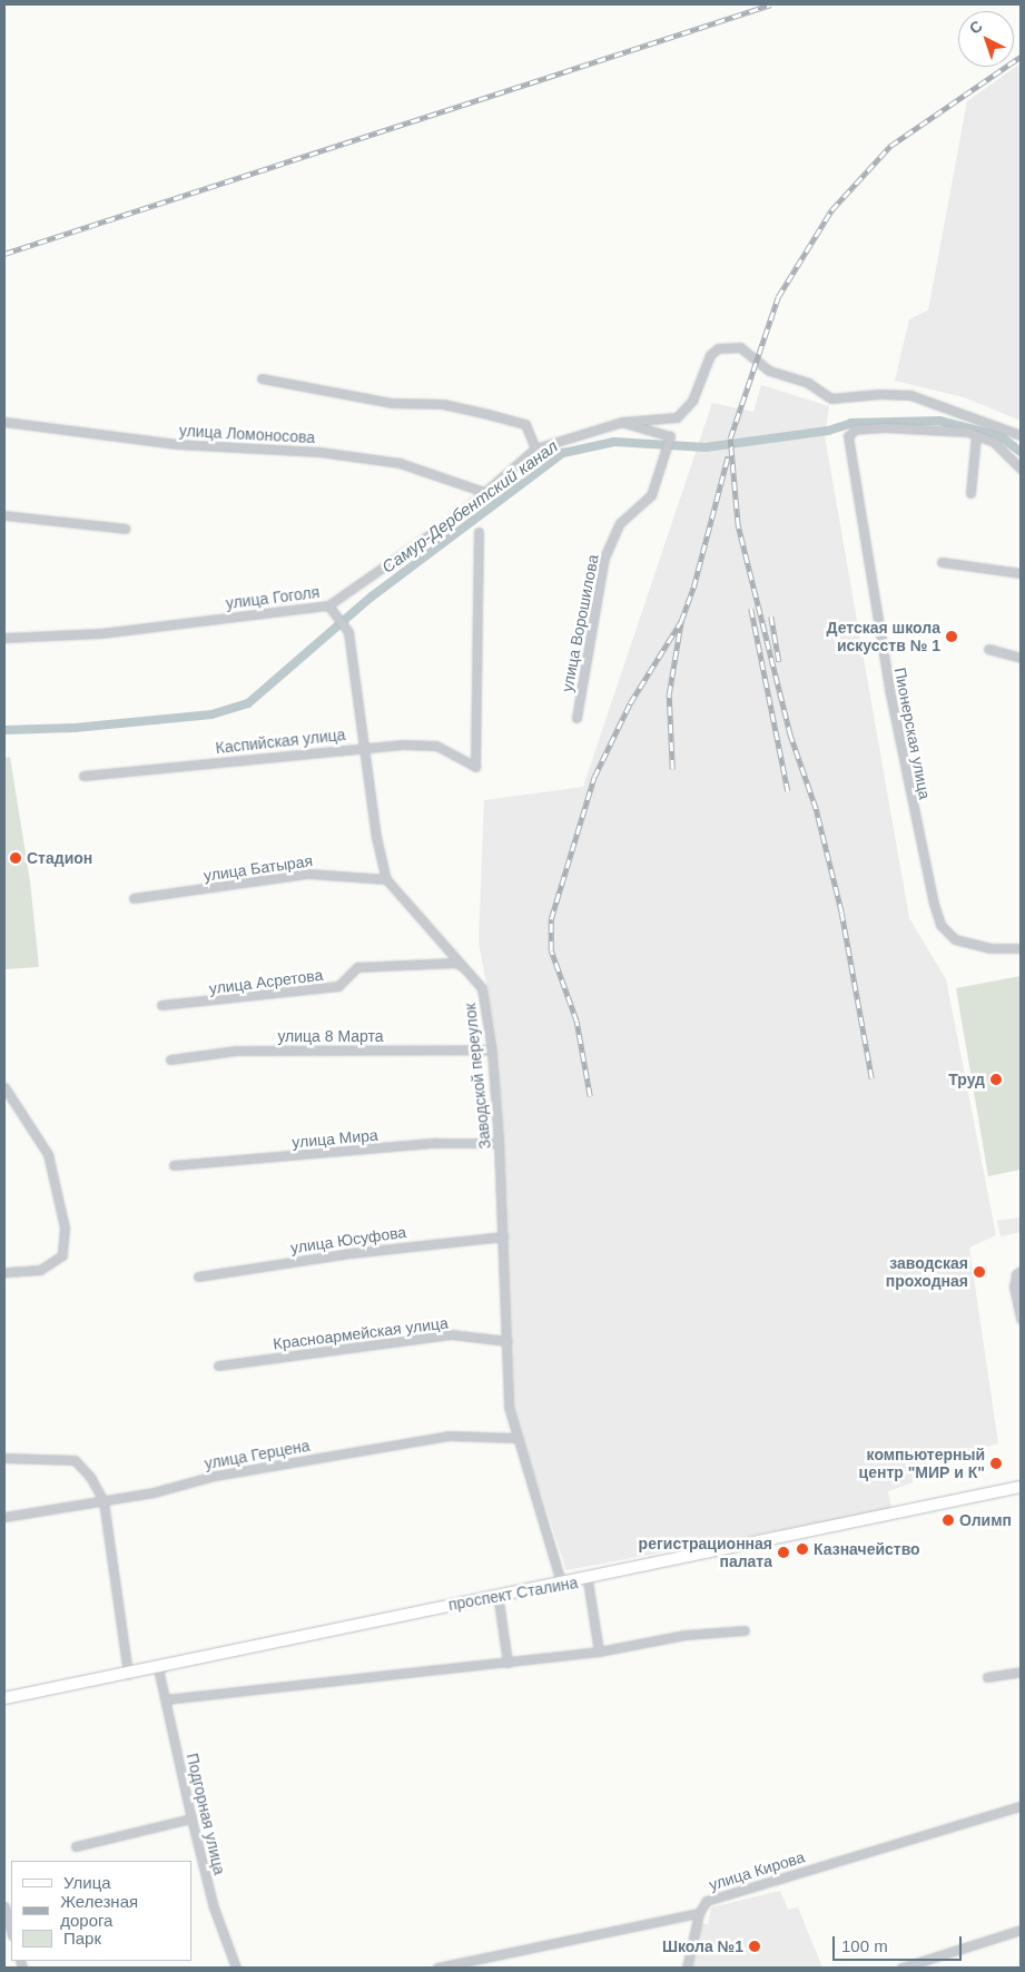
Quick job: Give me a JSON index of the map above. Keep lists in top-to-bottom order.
{
  "streets": {
    "street": [
      "улица Ломоносова",
      "улица Гоголя",
      "улица Ворошилова",
      "Пионерская улица",
      "Каспийская улица",
      "улица Батырая",
      "улица Асретова",
      "улица 8 Марта",
      "Заводской переулок",
      "улица Мира",
      "улица Юсуфова",
      "Красноармейская улица",
      "улица Герцена",
      "проспект Сталина",
      "Подгорная улица",
      "улица Кирова"
    ]
  },
  "crossings": [
    ["улица Ломоносова", "улица Гоголя"],
    ["улица Гоголя", "улица Ворошилова"],
    ["улица Батырая", "Заводской переулок"],
    ["улица Асретова", "Заводской переулок"],
    ["улица 8 Марта", "Заводской переулок"],
    ["Заводской переулок", "улица Мира"],
    ["Заводской переулок", "улица Юсуфова"],
    ["Заводской переулок", "Красноармейская улица"],
    ["Заводской переулок", "улица Герцена"],
    ["Заводской переулок", "проспект Сталина"],
    ["проспект Сталина", "Подгорная улица"]
  ],
  "water": ["Самур-Дербентский канал"],
  "places": [
    "Детская школа искусств № 1",
    "Стадион",
    "Труд",
    "заводская проходная",
    "компьютерный центр \"МИР и К\"",
    "Олимп",
    "Казначейство",
    "регистрационная палата",
    "Школа №1"
  ],
  "legend": ["Улица", "Железная дорога", "Парк"],
  "scale_bar": "100 m",
  "north": "top left"
}
